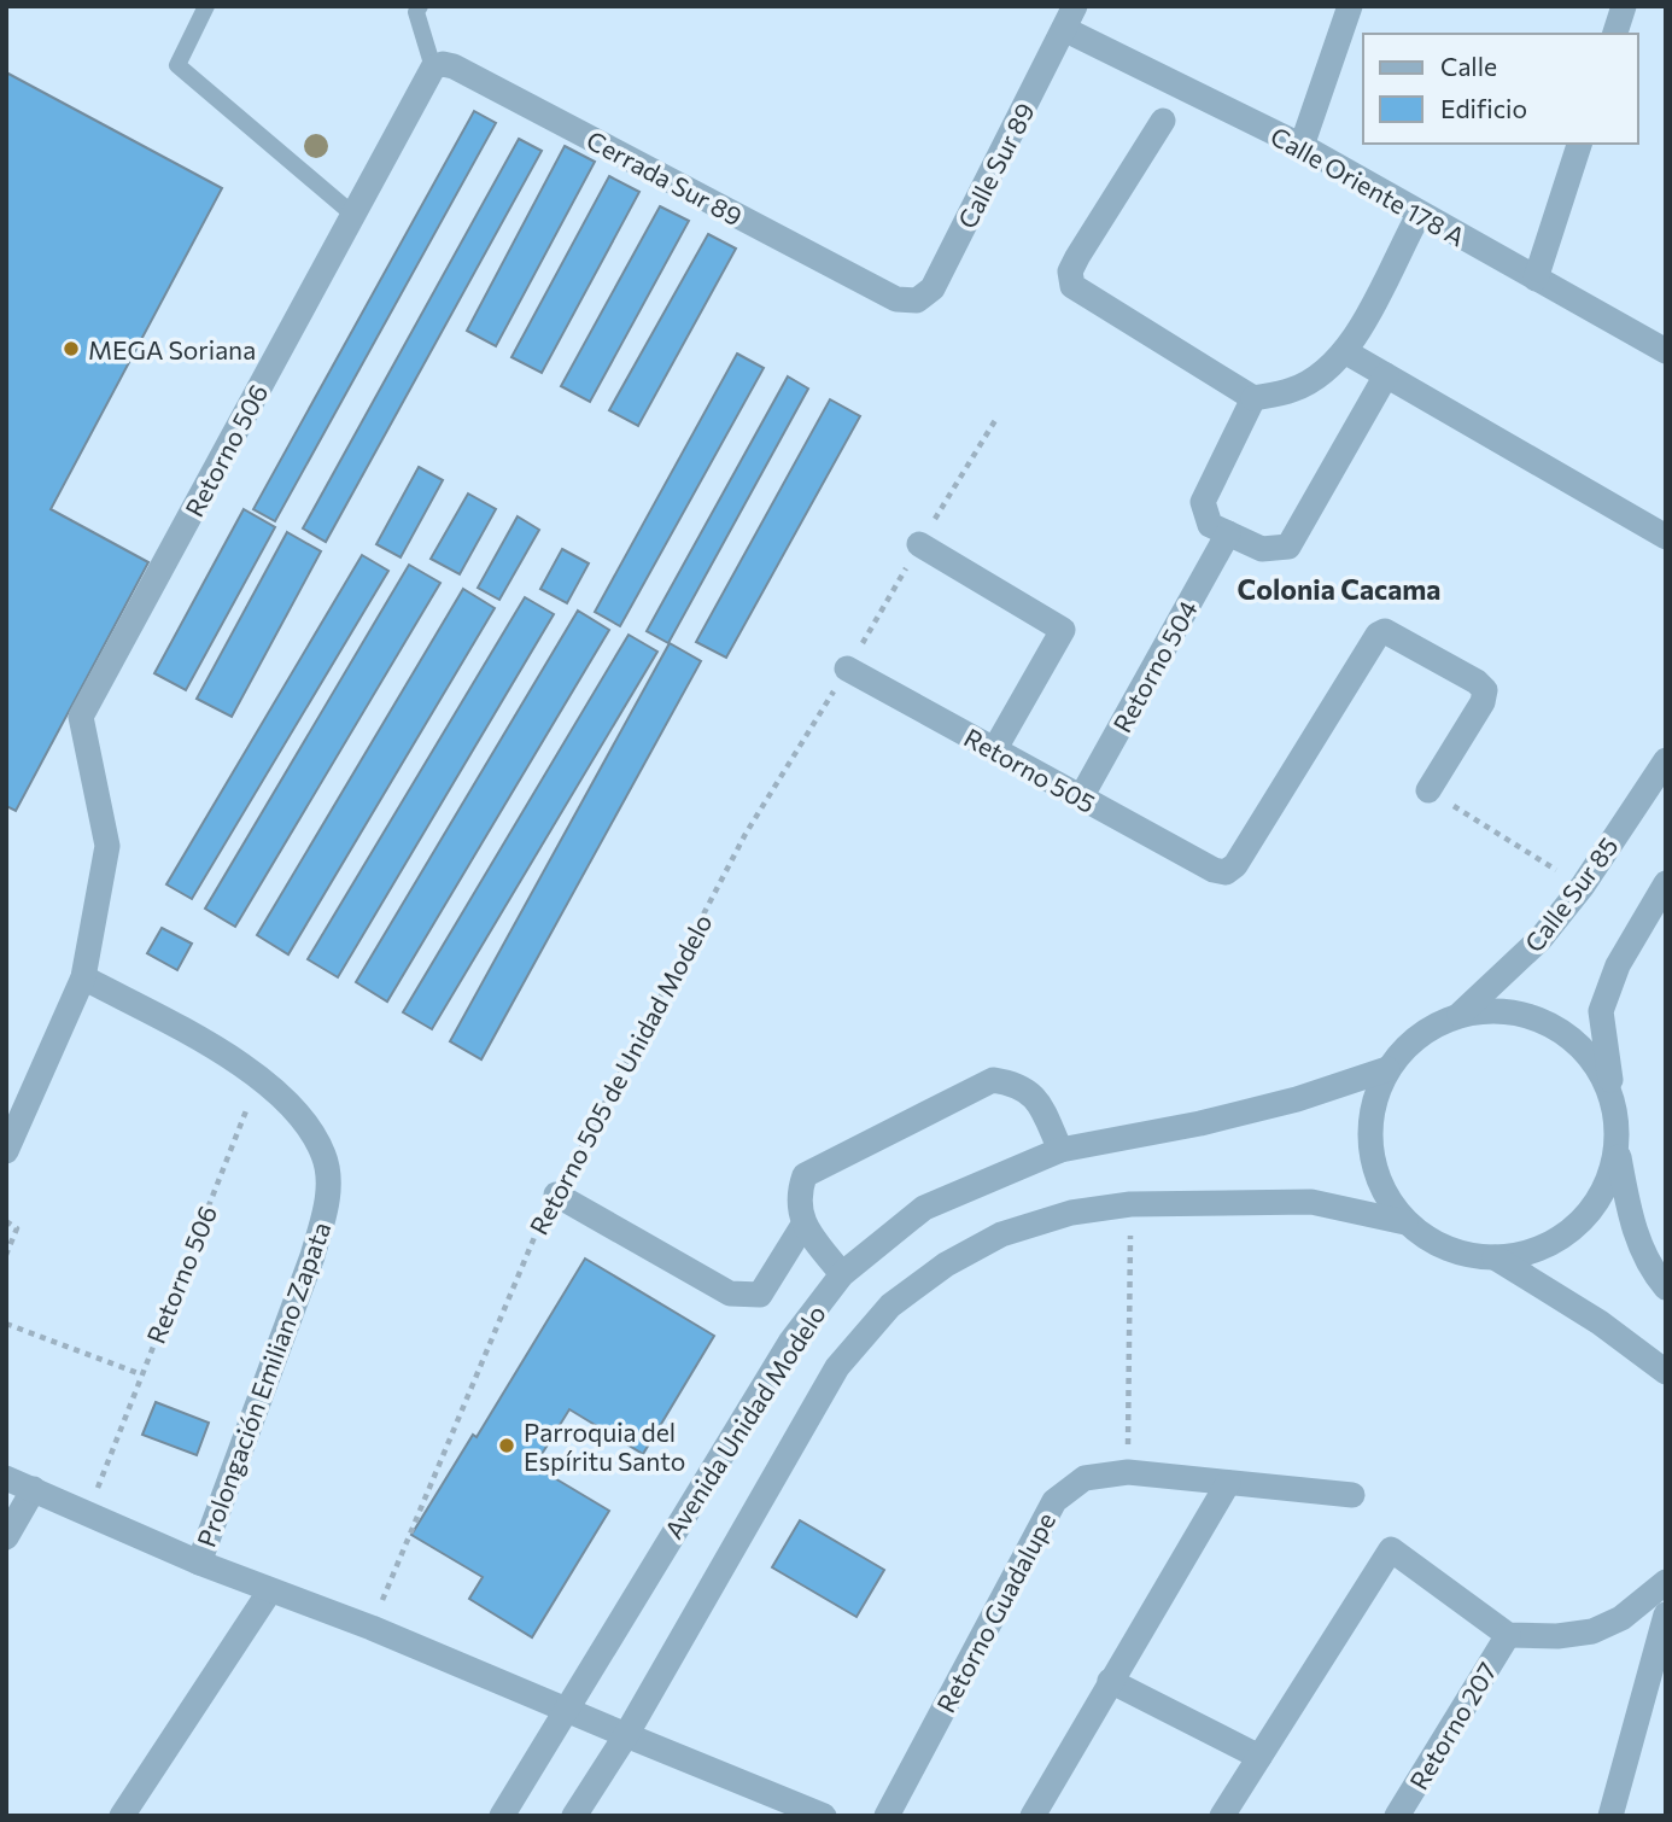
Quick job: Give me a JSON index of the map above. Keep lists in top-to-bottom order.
{
  "streets": {
    "street": [
      "Calle Sur 89",
      "Cerrada Sur 89",
      "Calle Oriente 178 A",
      "Retorno 506",
      "Retorno 504",
      "Retorno 505",
      "Calle Sur 85",
      "Prolongación Emiliano Zapata",
      "Avenida Unidad Modelo",
      "Retorno Guadalupe",
      "Retorno 207"
    ],
    "path": ["Retorno 505 de Unidad Modelo"]
  },
  "crossings": [
    ["Calle Sur 89", "Cerrada Sur 89"],
    ["Calle Sur 89", "Calle Oriente 178 A"],
    ["Cerrada Sur 89", "Retorno 506"],
    ["Retorno 506", "Prolongación Emiliano Zapata"],
    ["Retorno 504", "Retorno 505"],
    ["Retorno 505", "Retorno 505 de Unidad Modelo"],
    ["Calle Sur 85", "Avenida Unidad Modelo"],
    ["Retorno 505 de Unidad Modelo", "Prolongación Emiliano Zapata"],
    ["Prolongación Emiliano Zapata", "Avenida Unidad Modelo"]
  ],
  "districts": ["Colonia Cacama"],
  "places": ["MEGA Soriana", "Parroquia del Espíritu Santo"],
  "legend": ["Calle", "Edificio"]
}
